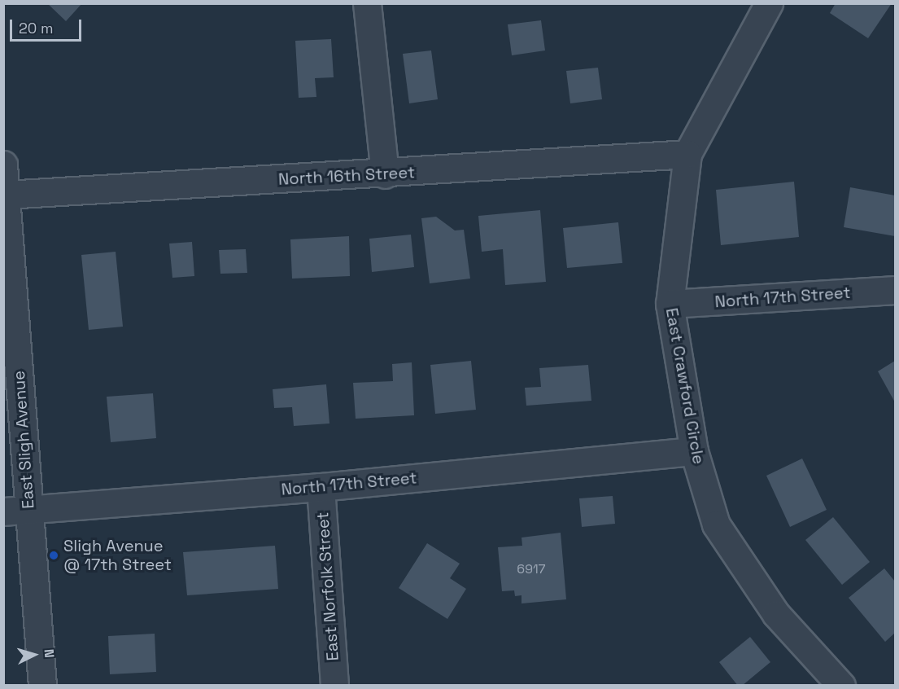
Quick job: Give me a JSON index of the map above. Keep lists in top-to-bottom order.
{
  "streets": {
    "street": [
      "North 16th Street",
      "North 17th Street",
      "East Crawford Circle",
      "East Sligh Avenue",
      "East Norfolk Street"
    ]
  },
  "crossings": [
    ["North 16th Street", "East Crawford Circle"],
    ["North 16th Street", "East Sligh Avenue"],
    ["North 17th Street", "East Crawford Circle"],
    ["North 17th Street", "East Sligh Avenue"],
    ["North 17th Street", "East Norfolk Street"]
  ],
  "places": ["Sligh Avenue @ 17th Street"],
  "house_numbers": ["6917"],
  "scale_bar": "20 m",
  "north": "right"
}
